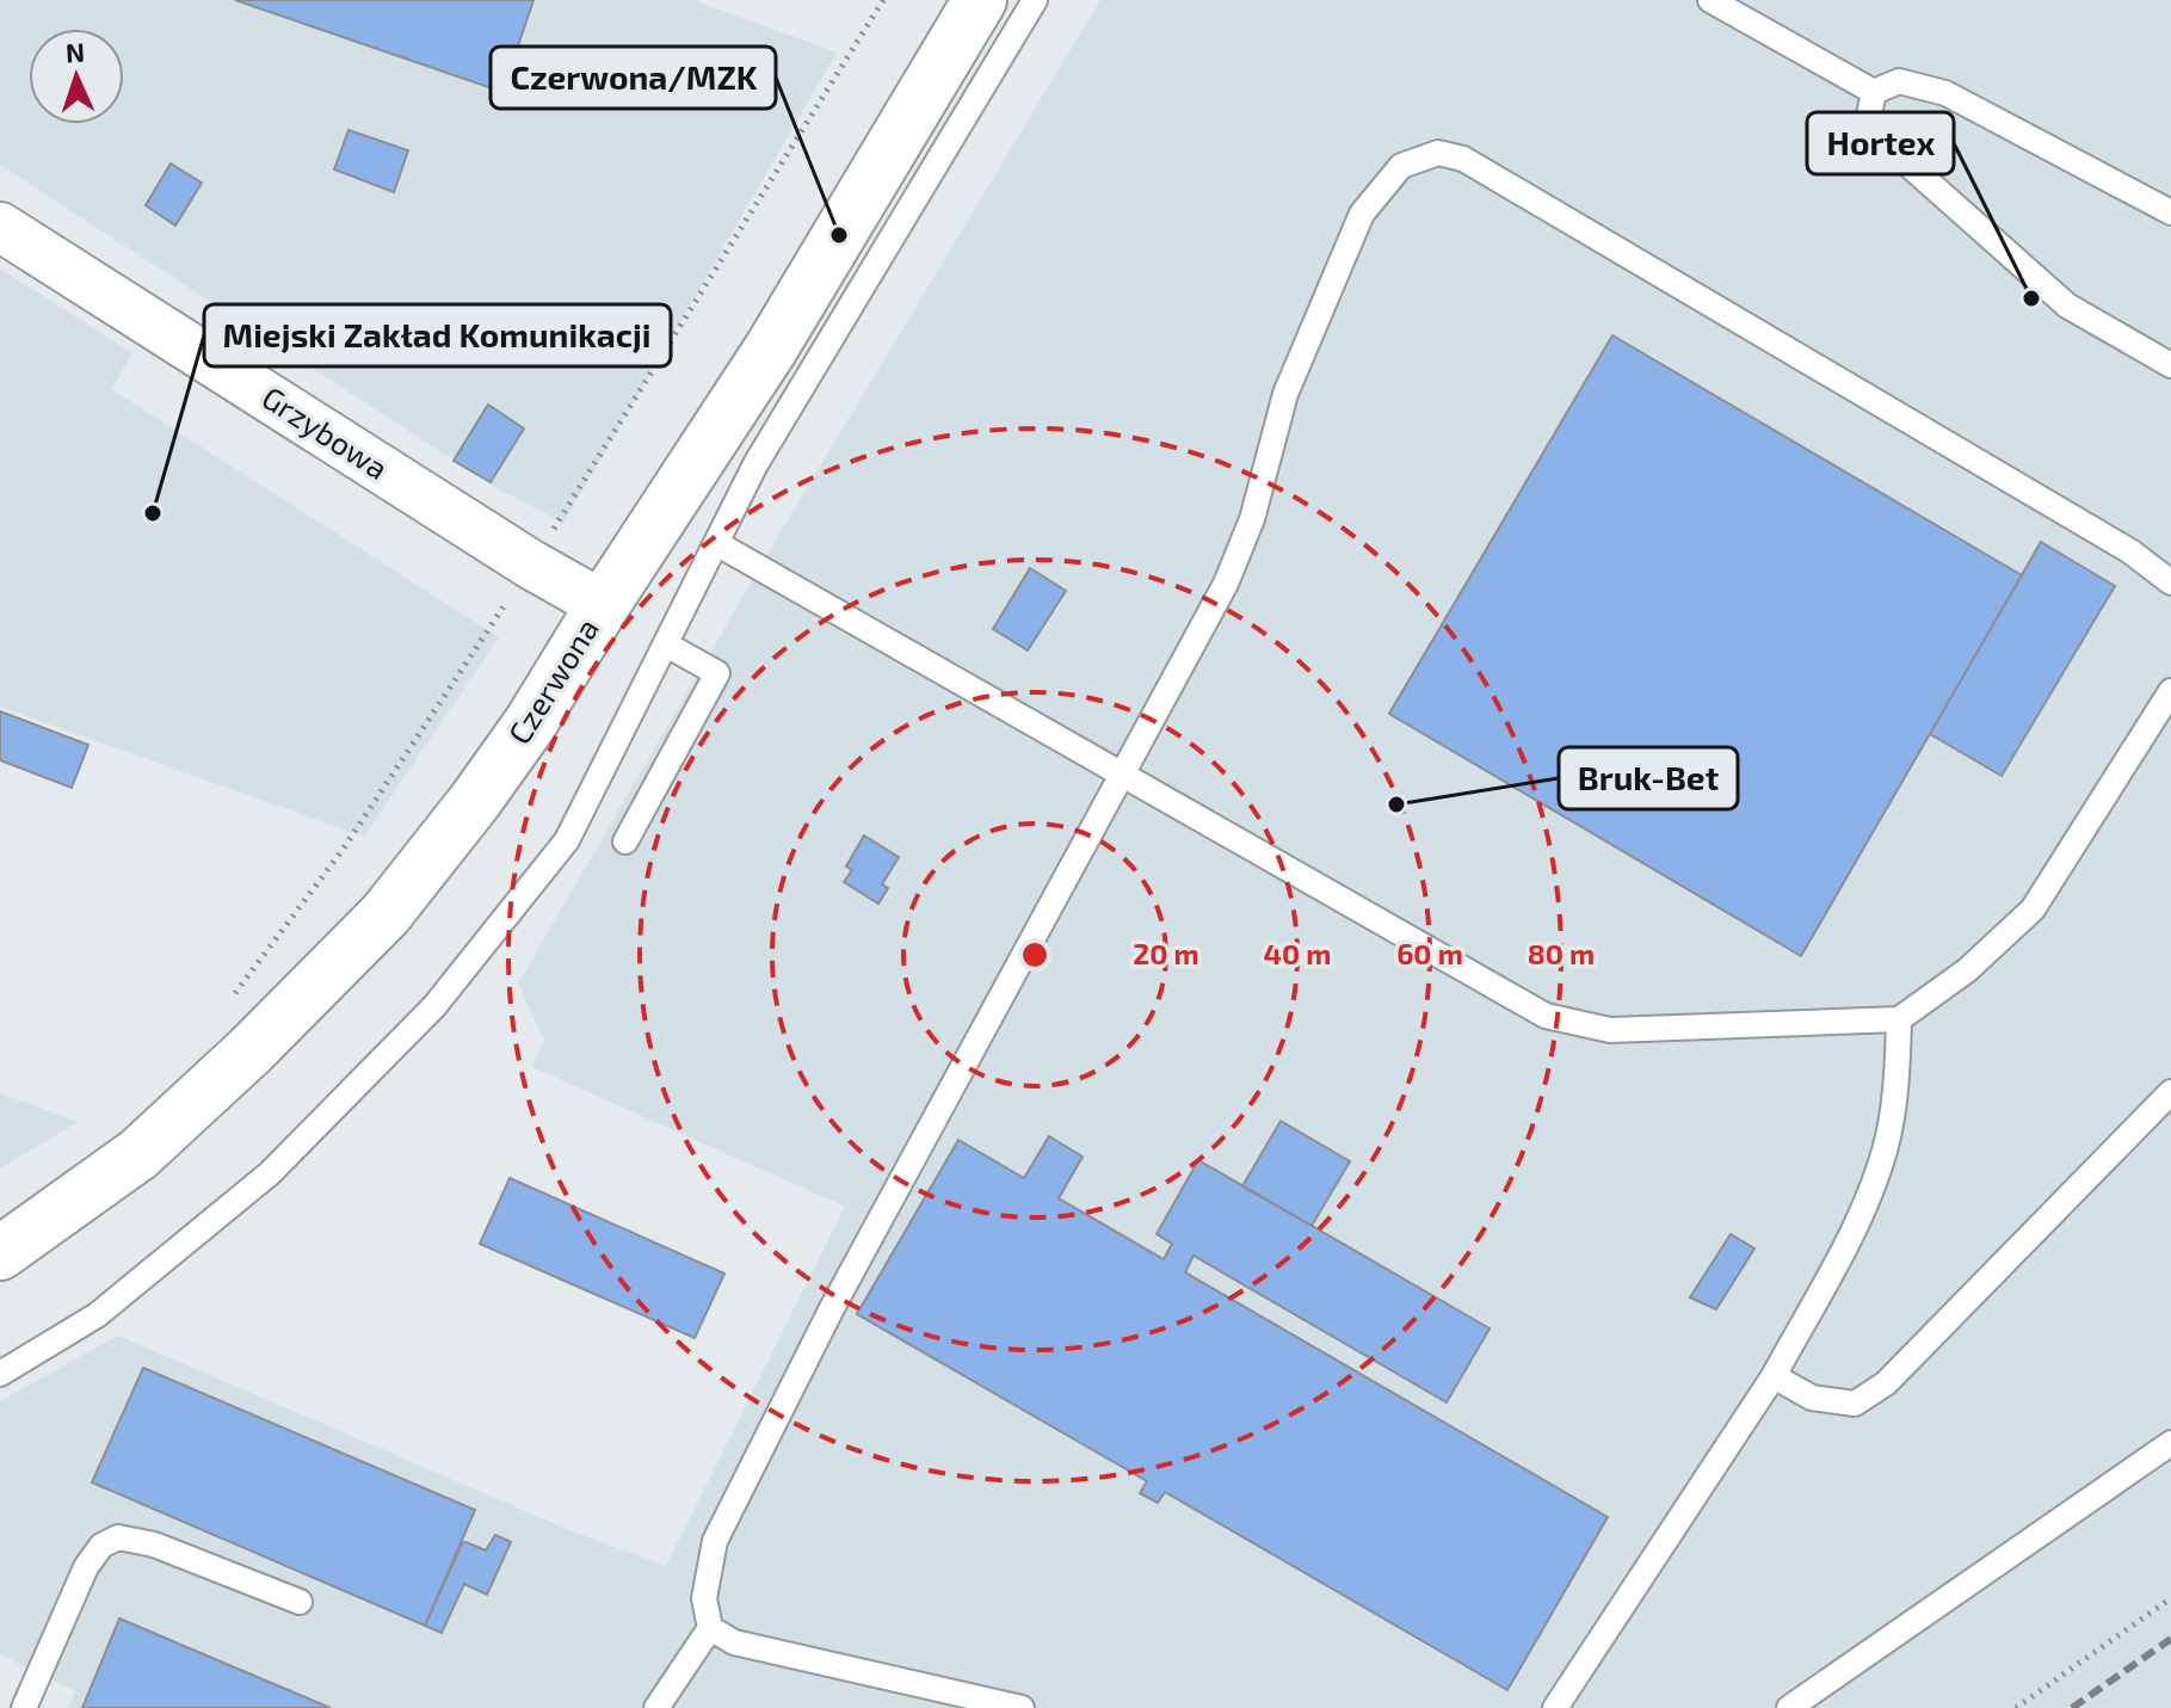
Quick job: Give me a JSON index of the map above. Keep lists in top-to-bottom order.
{
  "streets": {
    "main road": ["Czerwona"],
    "street": ["Grzybowa"]
  },
  "crossings": [
    ["Grzybowa", "Czerwona"]
  ],
  "places": [
    "Czerwona/MZK",
    "Hortex",
    "Miejski Zakład Komunikacji",
    "Bruk-Bet"
  ],
  "north": "top",
  "rings": [
    "20 m",
    "40 m",
    "60 m",
    "80 m"
  ]
}
